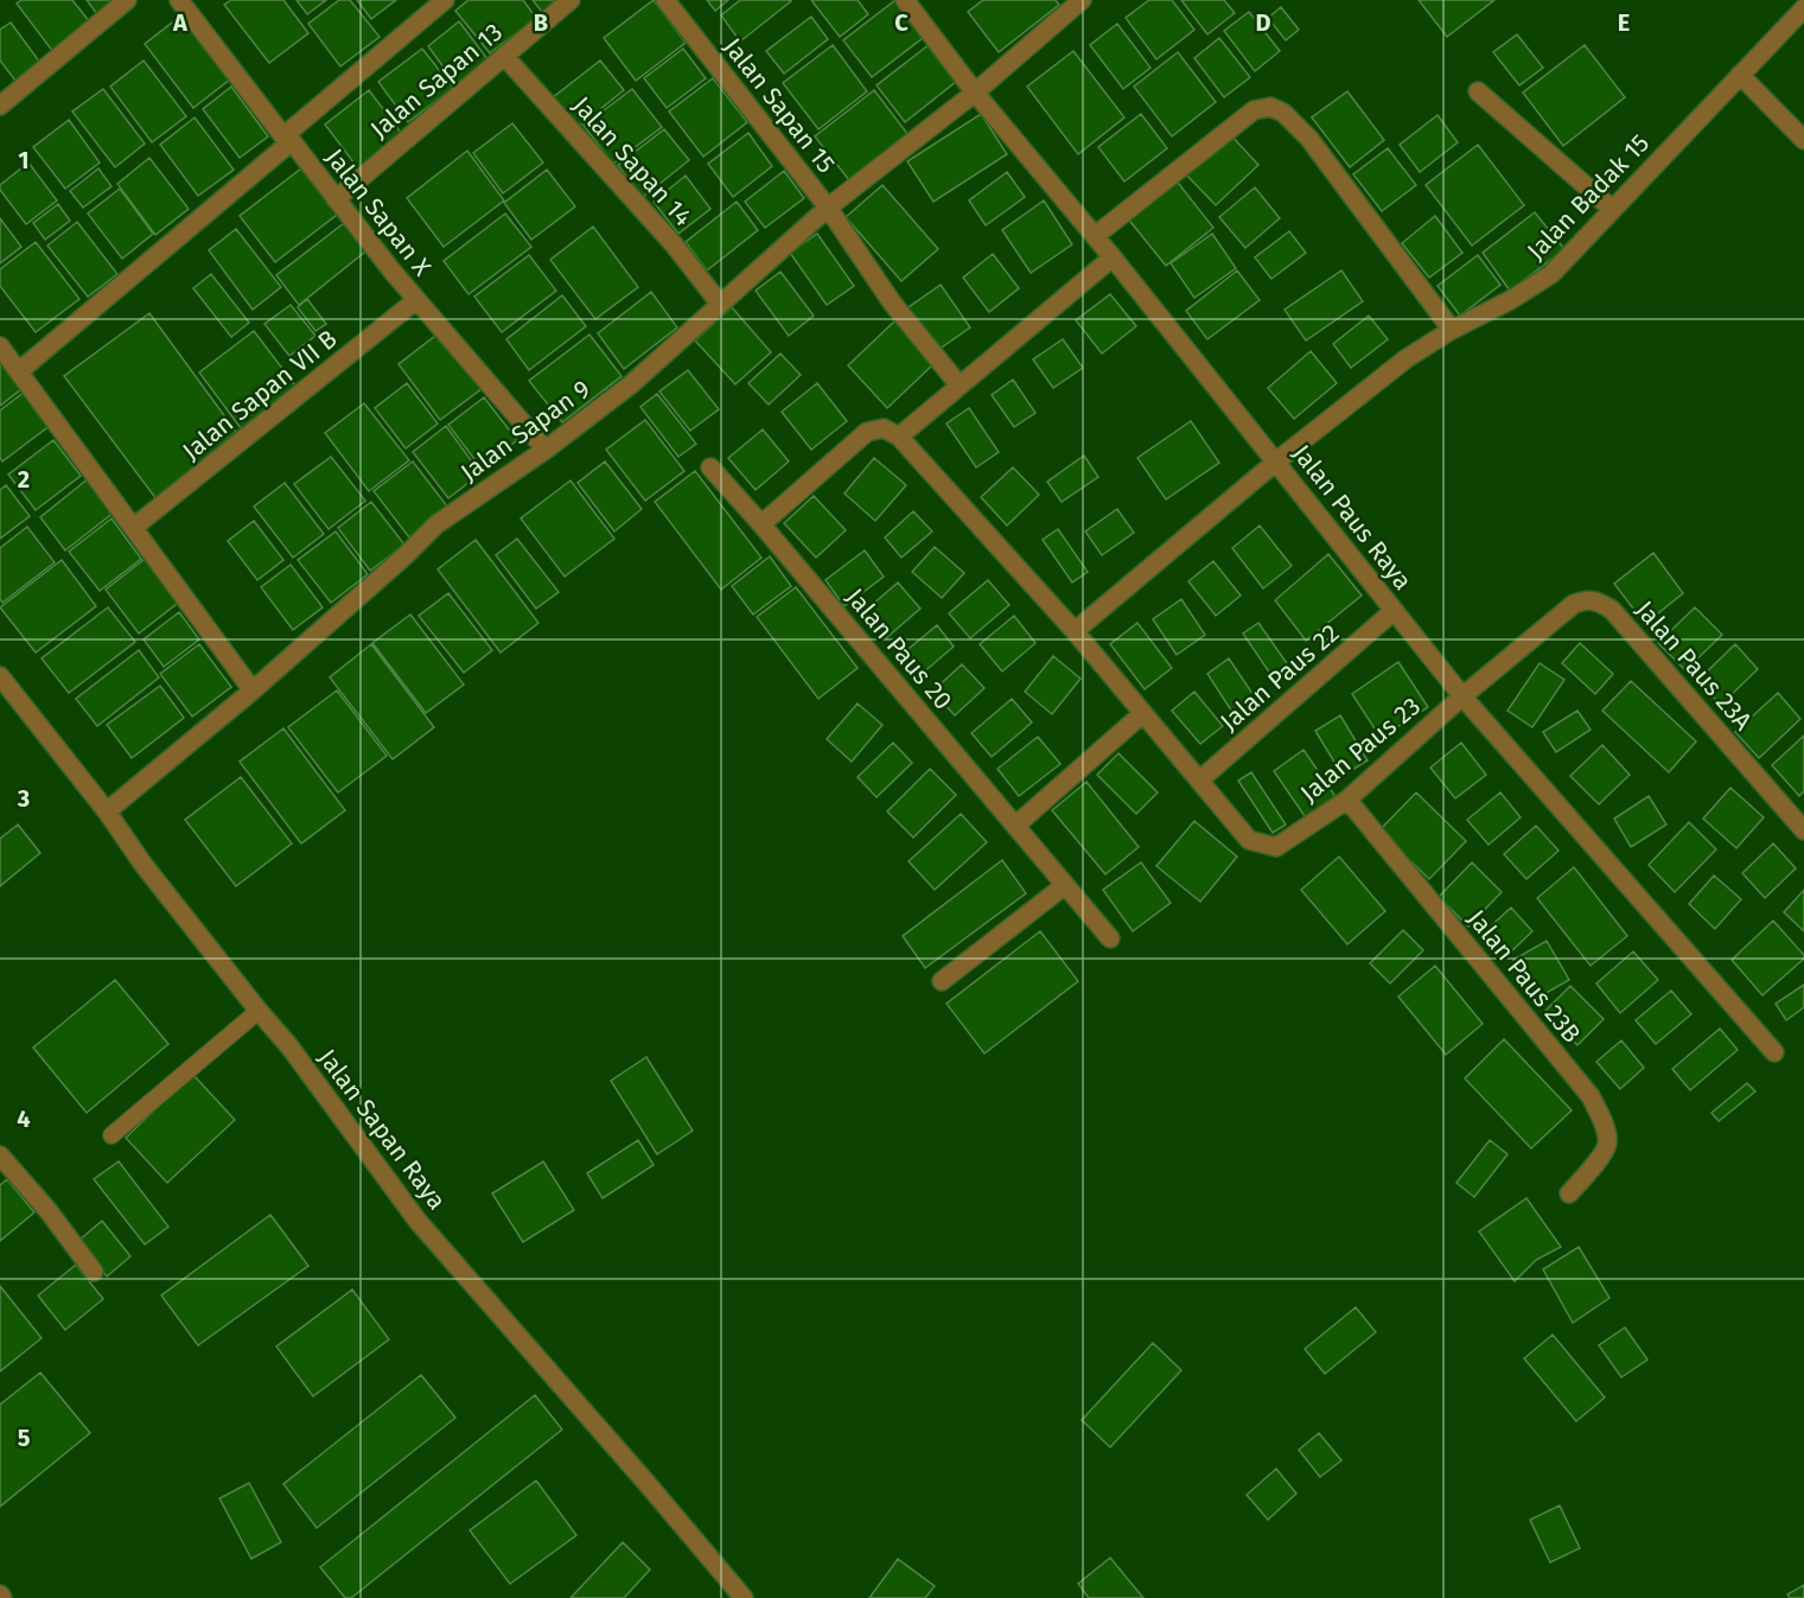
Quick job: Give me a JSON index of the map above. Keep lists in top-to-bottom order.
{
  "streets": {
    "street": [
      "Jalan Sapan 13",
      "Jalan Sapan 15",
      "Jalan Sapan 14",
      "Jalan Badak 15",
      "Jalan Sapan X",
      "Jalan Sapan VII B",
      "Jalan Sapan 9",
      "Jalan Paus Raya",
      "Jalan Paus 20",
      "Jalan Paus 23A",
      "Jalan Paus 22",
      "Jalan Paus 23",
      "Jalan Paus 23B",
      "Jalan Sapan Raya"
    ]
  },
  "crossings": [
    ["Jalan Sapan 13", "Jalan Sapan 14"],
    ["Jalan Sapan 13", "Jalan Sapan X"],
    ["Jalan Sapan 15", "Jalan Sapan 9"],
    ["Jalan Sapan 14", "Jalan Sapan 9"],
    ["Jalan Badak 15", "Jalan Paus Raya"],
    ["Jalan Sapan X", "Jalan Sapan VII B"],
    ["Jalan Sapan X", "Jalan Sapan 9"],
    ["Jalan Sapan 9", "Jalan Paus Raya"],
    ["Jalan Sapan 9", "Jalan Sapan Raya"],
    ["Jalan Paus Raya", "Jalan Paus 23A"],
    ["Jalan Paus Raya", "Jalan Paus 22"],
    ["Jalan Paus Raya", "Jalan Paus 23"],
    ["Jalan Paus 23A", "Jalan Paus 23"],
    ["Jalan Paus 22", "Jalan Paus 23"],
    ["Jalan Paus 23", "Jalan Paus 23B"]
  ],
  "grid": {
    "columns": [
      "A",
      "B",
      "C",
      "D",
      "E"
    ],
    "rows": [
      "1",
      "2",
      "3",
      "4",
      "5"
    ]
  }
}
